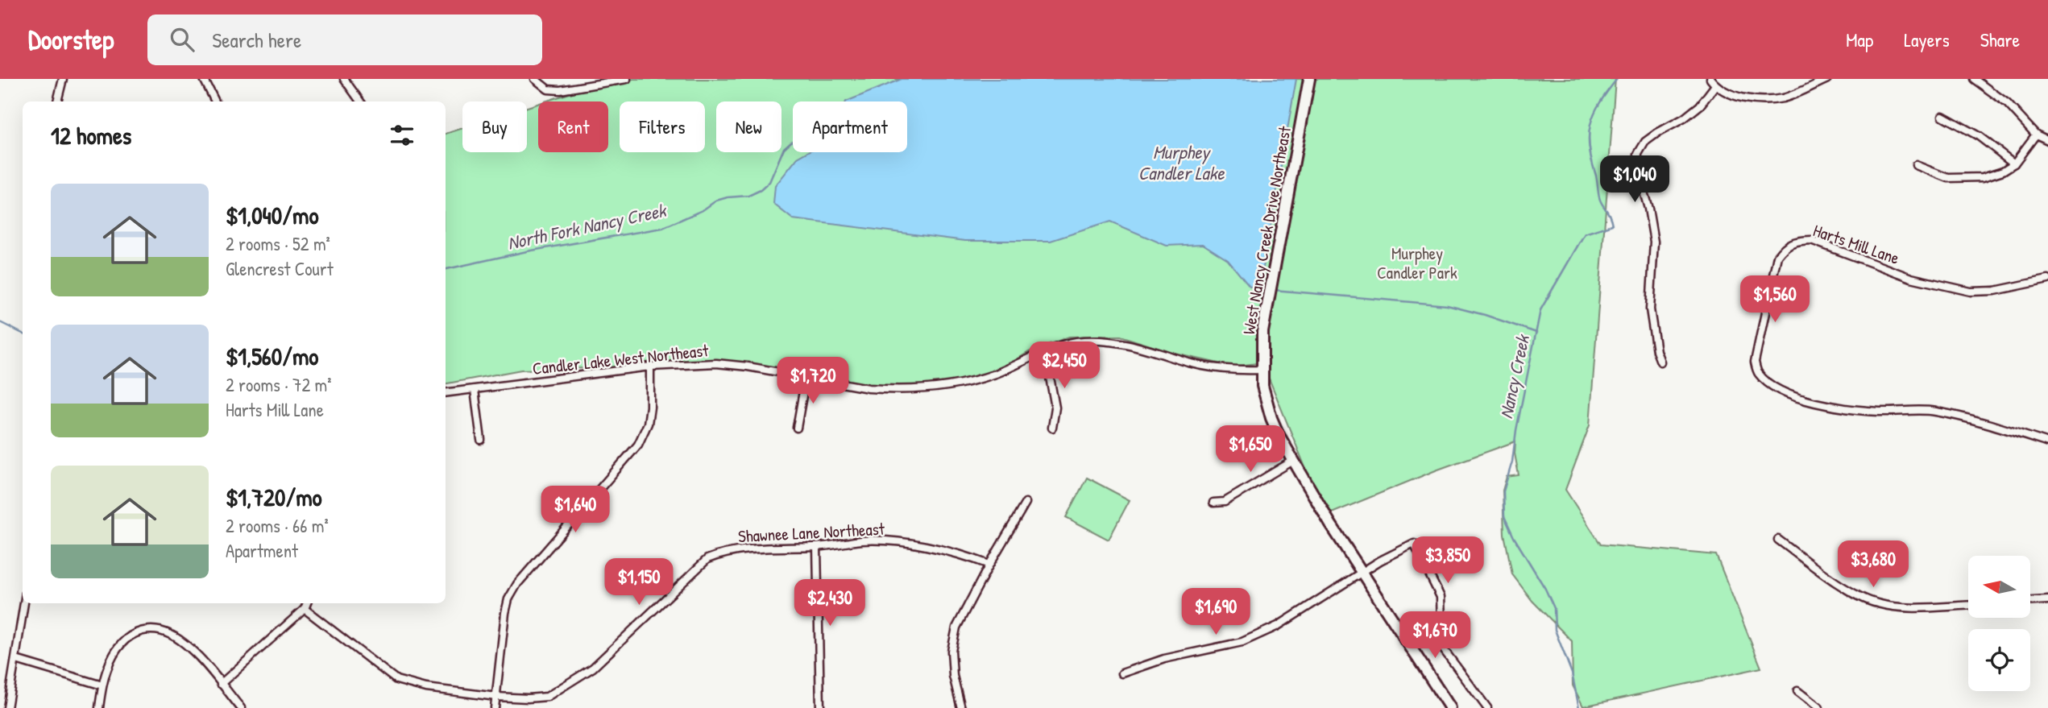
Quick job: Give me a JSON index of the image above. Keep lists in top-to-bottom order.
{
  "streets": {
    "street": [
      "West Nancy Creek Drive Northeast",
      "Harts Mill Lane",
      "Candler Lake West Northeast",
      "Shawnee Lane Northeast"
    ]
  },
  "crossings": [
    ["West Nancy Creek Drive Northeast", "Candler Lake West Northeast"]
  ],
  "water": ["Murphey Candler Lake", "North Fork Nancy Creek", "Nancy Creek"],
  "parks": ["Murphey Candler Park"],
  "north": "left",
  "page": {
    "header": "Doorstep",
    "search": "Search here",
    "nav": ["Map", "Layers", "Share"],
    "chip": [
      "Buy",
      "Rent",
      "Filters",
      "New",
      "Apartment"
    ],
    "heading": "12 homes",
    "price": [
      "$1,040",
      "$1,560",
      "$2,450",
      "$1,720",
      "$1,650",
      "$1,640",
      "$3,850",
      "$3,680",
      "$1,150",
      "$2,430",
      "$1,690",
      "$1,670"
    ],
    "list": [
      {
        "name": "$1,040/mo",
        "note": "2 rooms · 52 m² · Glencrest Court"
      },
      {
        "name": "$1,560/mo",
        "note": "2 rooms · 72 m² · Harts Mill Lane"
      },
      {
        "name": "$1,720/mo",
        "note": "2 rooms · 66 m² · Apartment"
      }
    ]
  }
}
